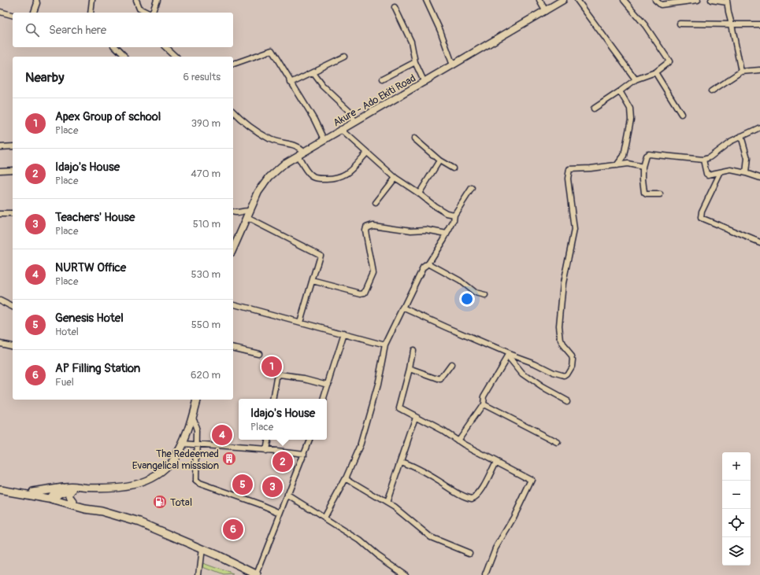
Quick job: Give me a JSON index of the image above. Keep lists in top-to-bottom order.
{
  "streets": {
    "main road": ["Akure - Ado Ekiti Road"]
  },
  "places": {
    "building": ["The Redeemed Evangelical misssion"],
    "fuel station": ["Total"]
  },
  "page": {
    "search": "Search here",
    "heading": ["Nearby", "6 results"],
    "list": [
      {
        "mark": "1",
        "name": "Apex Group of school",
        "note": "Place",
        "value": "390 m"
      },
      {
        "mark": "2",
        "name": "Idajo's House",
        "note": "Place",
        "value": "470 m"
      },
      {
        "mark": "3",
        "name": "Teachers' House",
        "note": "Place",
        "value": "510 m"
      },
      {
        "mark": "4",
        "name": "NURTW Office",
        "note": "Place",
        "value": "530 m"
      },
      {
        "mark": "5",
        "name": "Genesis Hotel",
        "note": "Hotel",
        "value": "550 m"
      },
      {
        "mark": "6",
        "name": "AP Filling Station",
        "note": "Fuel",
        "value": "620 m"
      }
    ],
    "pins": [
      "1",
      "4",
      "2",
      "5",
      "3",
      "6"
    ],
    "popup": ["Idajo's House", "Place"],
    "map_buttons": ["+", "−"]
  }
}
